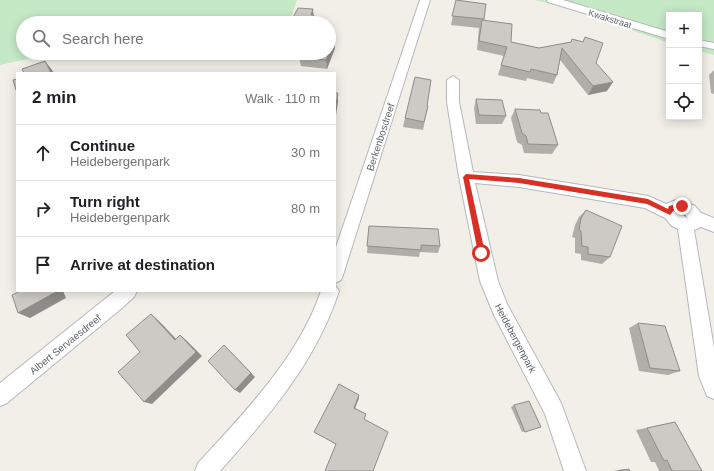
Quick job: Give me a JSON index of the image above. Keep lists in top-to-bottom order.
{
  "streets": {
    "street": [
      "Kwakstraat",
      "Berkenbosdreef",
      "Heidebergenpark",
      "Albert Servaesdreef"
    ]
  },
  "page": {
    "map_buttons": ["+", "−"],
    "search": "Search here",
    "heading": ["2 min", "Walk · 110 m"],
    "list": [
      ["Continue", "Heidebergenpark", "30 m"],
      ["Turn right", "Heidebergenpark", "80 m"],
      "Arrive at destination"
    ]
  }
}
